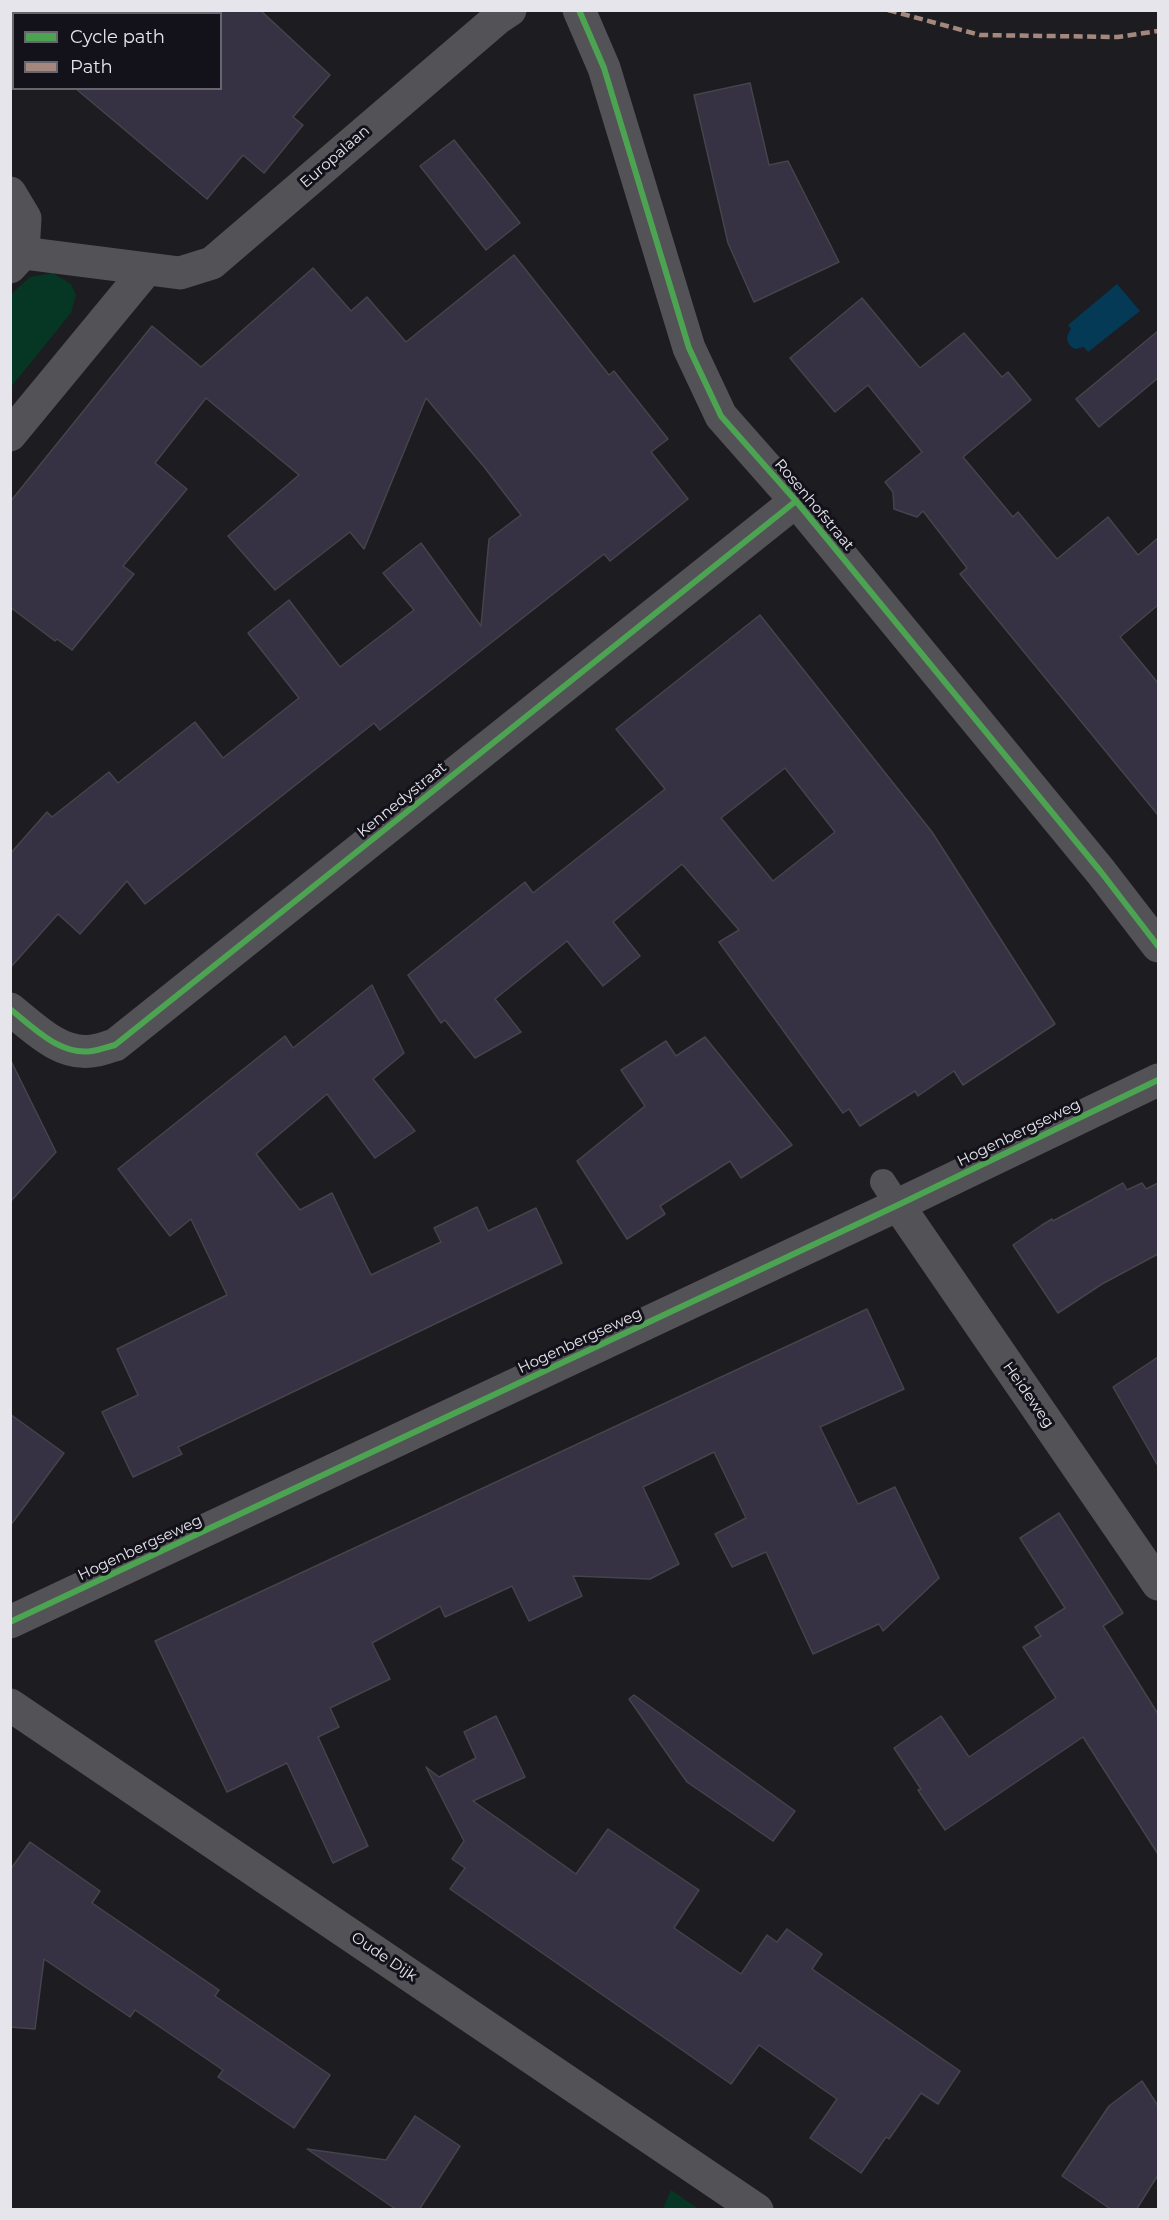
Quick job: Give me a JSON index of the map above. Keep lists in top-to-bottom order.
{
  "streets": {
    "street": [
      "Europalaan",
      "Rosenhofstraat",
      "Kennedystraat",
      "Hogenbergseweg",
      "Heideweg",
      "Oude Dijk"
    ]
  },
  "crossings": [
    ["Rosenhofstraat", "Kennedystraat"],
    ["Hogenbergseweg", "Heideweg"]
  ],
  "legend": ["Cycle path", "Path"]
}
